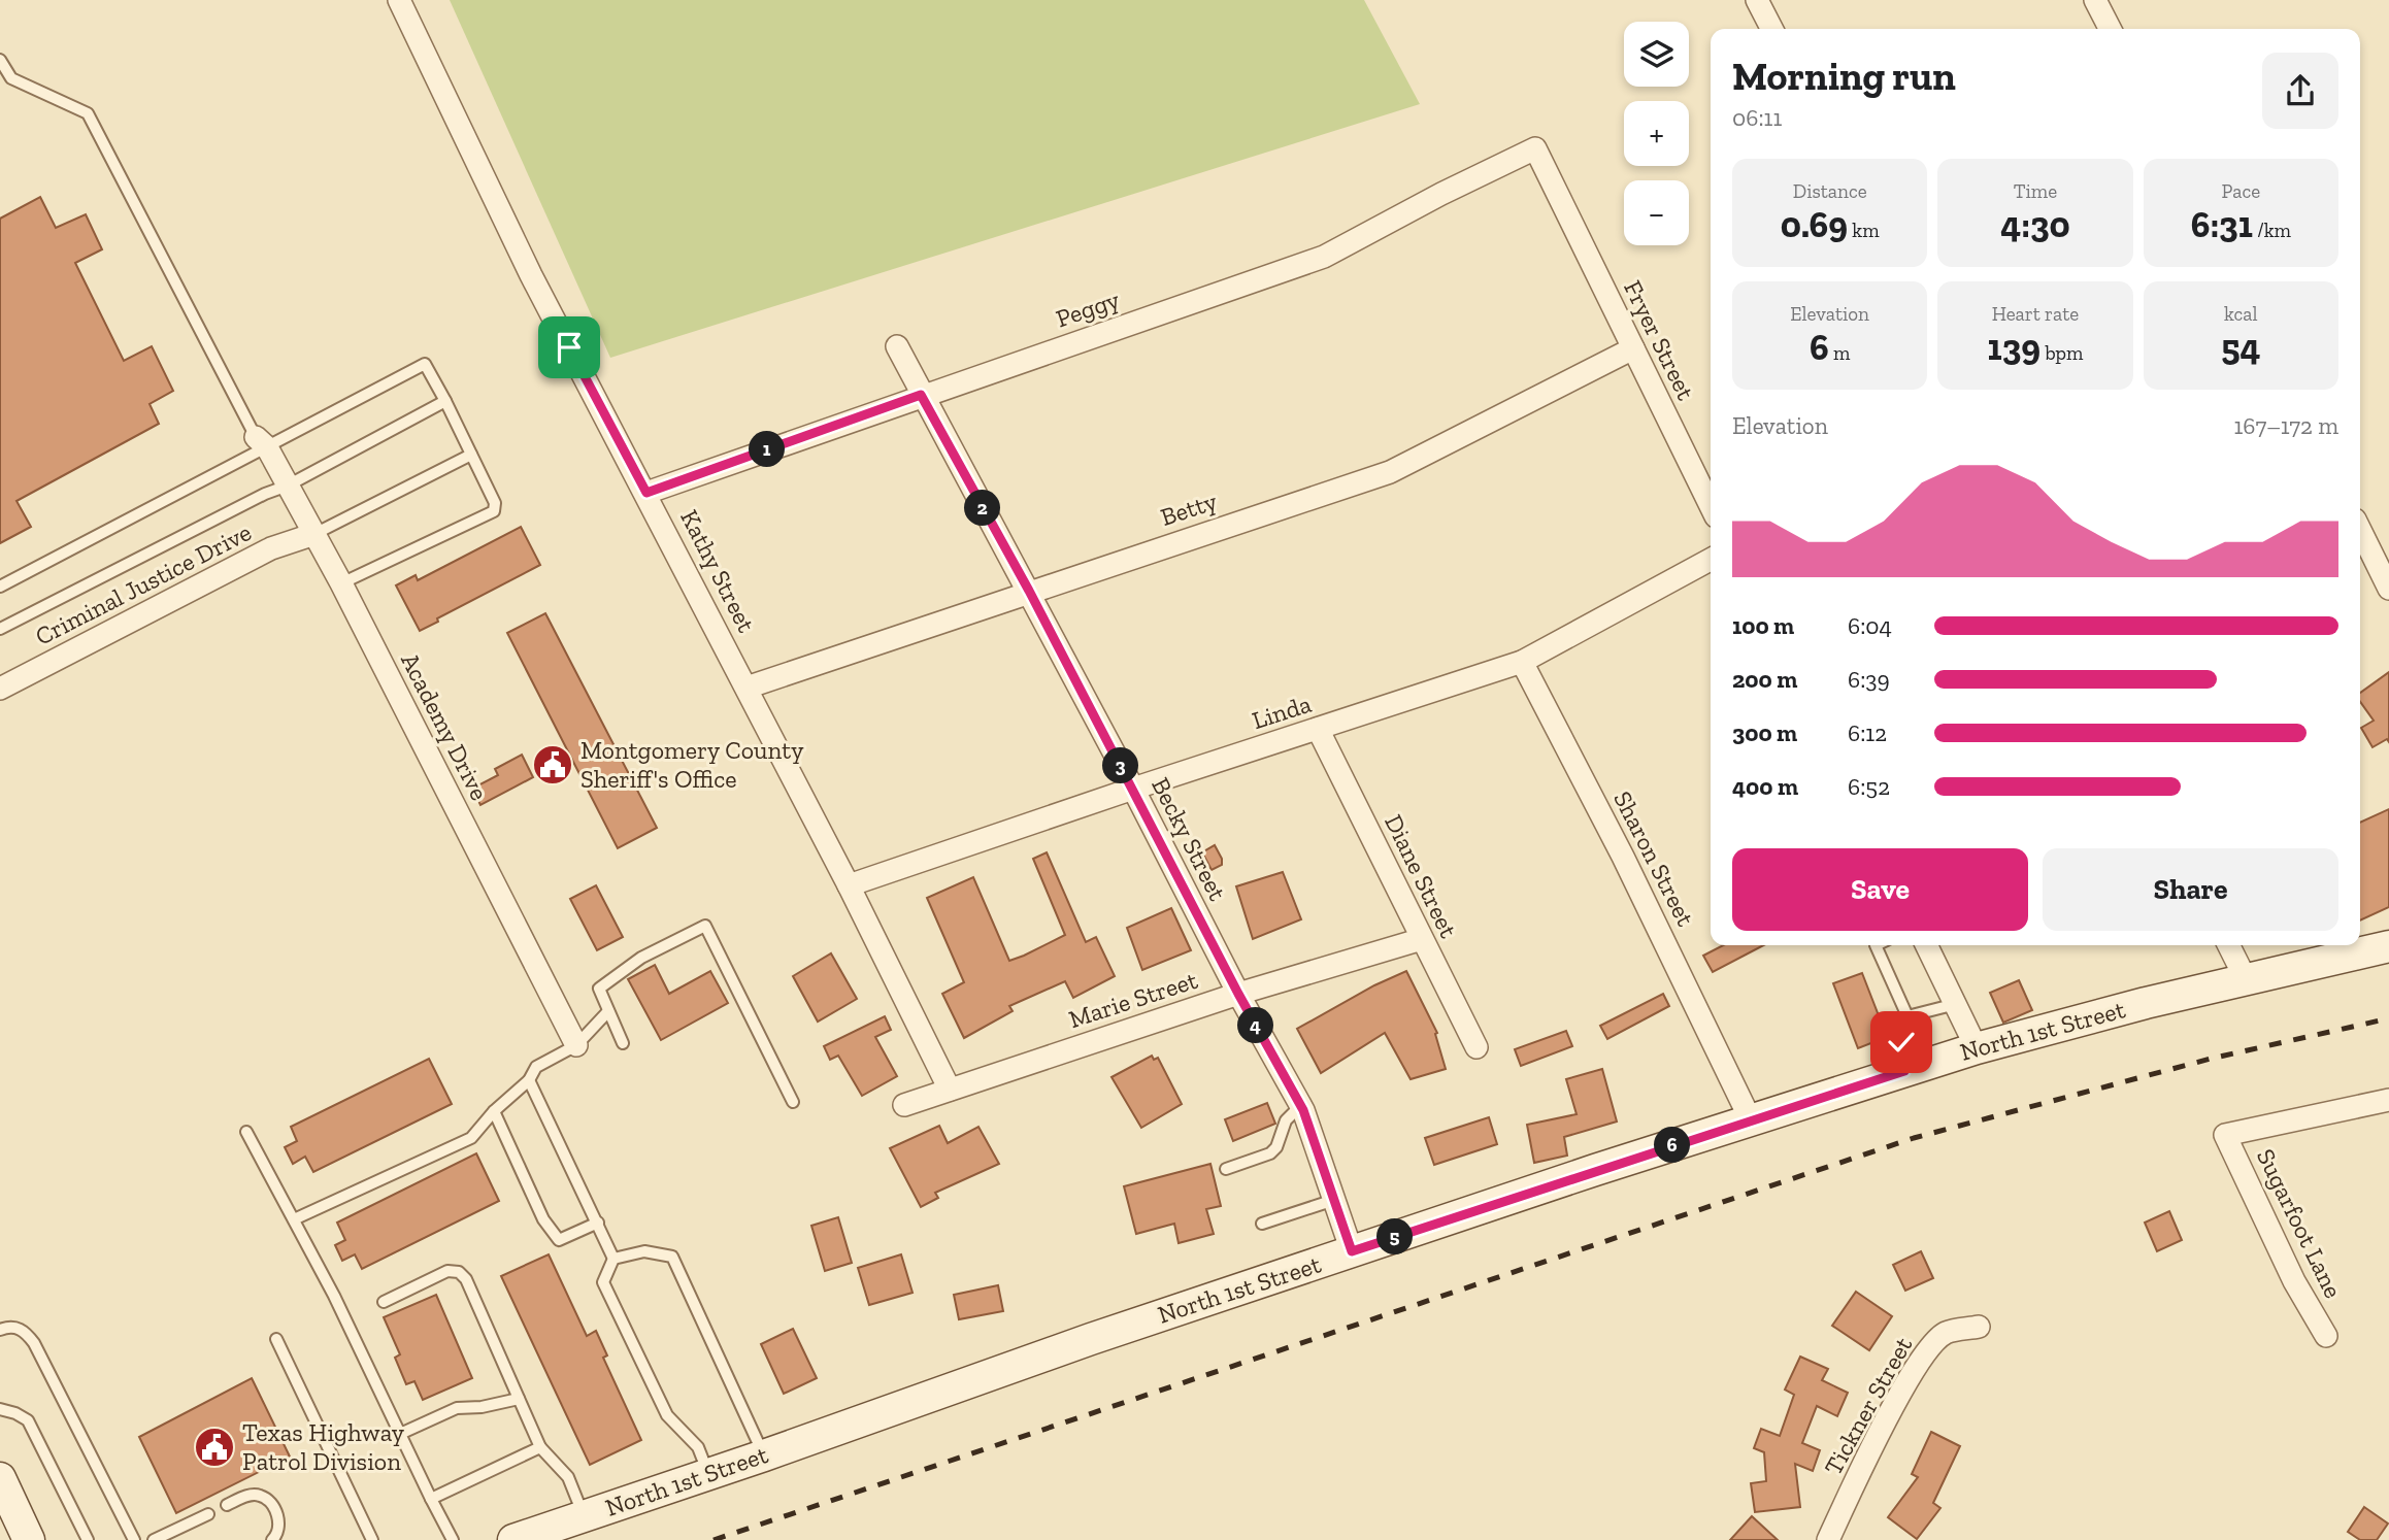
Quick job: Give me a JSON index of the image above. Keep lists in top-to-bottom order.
{
  "streets": {
    "street": [
      "Peggy",
      "Fryer Street",
      "Betty",
      "Kathy Street",
      "Criminal Justice Drive",
      "Linda",
      "Academy Drive",
      "Becky Street",
      "Sharon Street",
      "Diane Street",
      "Marie Street",
      "North 1st Street",
      "Sugarfoot Lane",
      "Tickner Street"
    ]
  },
  "crossings": [
    ["Peggy", "Fryer Street"],
    ["Peggy", "Kathy Street"],
    ["Peggy", "Becky Street"],
    ["Fryer Street", "Betty"],
    ["Betty", "Kathy Street"],
    ["Betty", "Becky Street"],
    ["Kathy Street", "Linda"],
    ["Kathy Street", "Marie Street"],
    ["Criminal Justice Drive", "Academy Drive"],
    ["Linda", "Becky Street"],
    ["Linda", "Sharon Street"],
    ["Linda", "Diane Street"],
    ["Becky Street", "Marie Street"],
    ["Becky Street", "North 1st Street"],
    ["Sharon Street", "North 1st Street"],
    ["Diane Street", "Marie Street"]
  ],
  "places": {
    "public building": ["Montgomery County Sheriff's Office", "Texas Highway Patrol Division"]
  },
  "page": {
    "map_buttons": ["+", "−"],
    "heading": ["Morning run", "06:11"],
    "stats": [
      ["Distance", "0.69 km"],
      ["Time", "4:30"],
      ["Pace", "6:31 /km"],
      ["Elevation", "6 m"],
      ["Heart rate", "139 bpm"],
      ["kcal", "54"]
    ],
    "chart": ["Elevation", "167–172 m"],
    "pins": [
      "1",
      "2",
      "3",
      "4",
      "6",
      "5"
    ],
    "list": [
      {
        "name": "100 m",
        "note": "6:04"
      },
      {
        "name": "200 m",
        "note": "6:39"
      },
      {
        "name": "300 m",
        "note": "6:12"
      },
      {
        "name": "400 m",
        "note": "6:52"
      }
    ],
    "buttons": ["Save", "Share"]
  }
}
